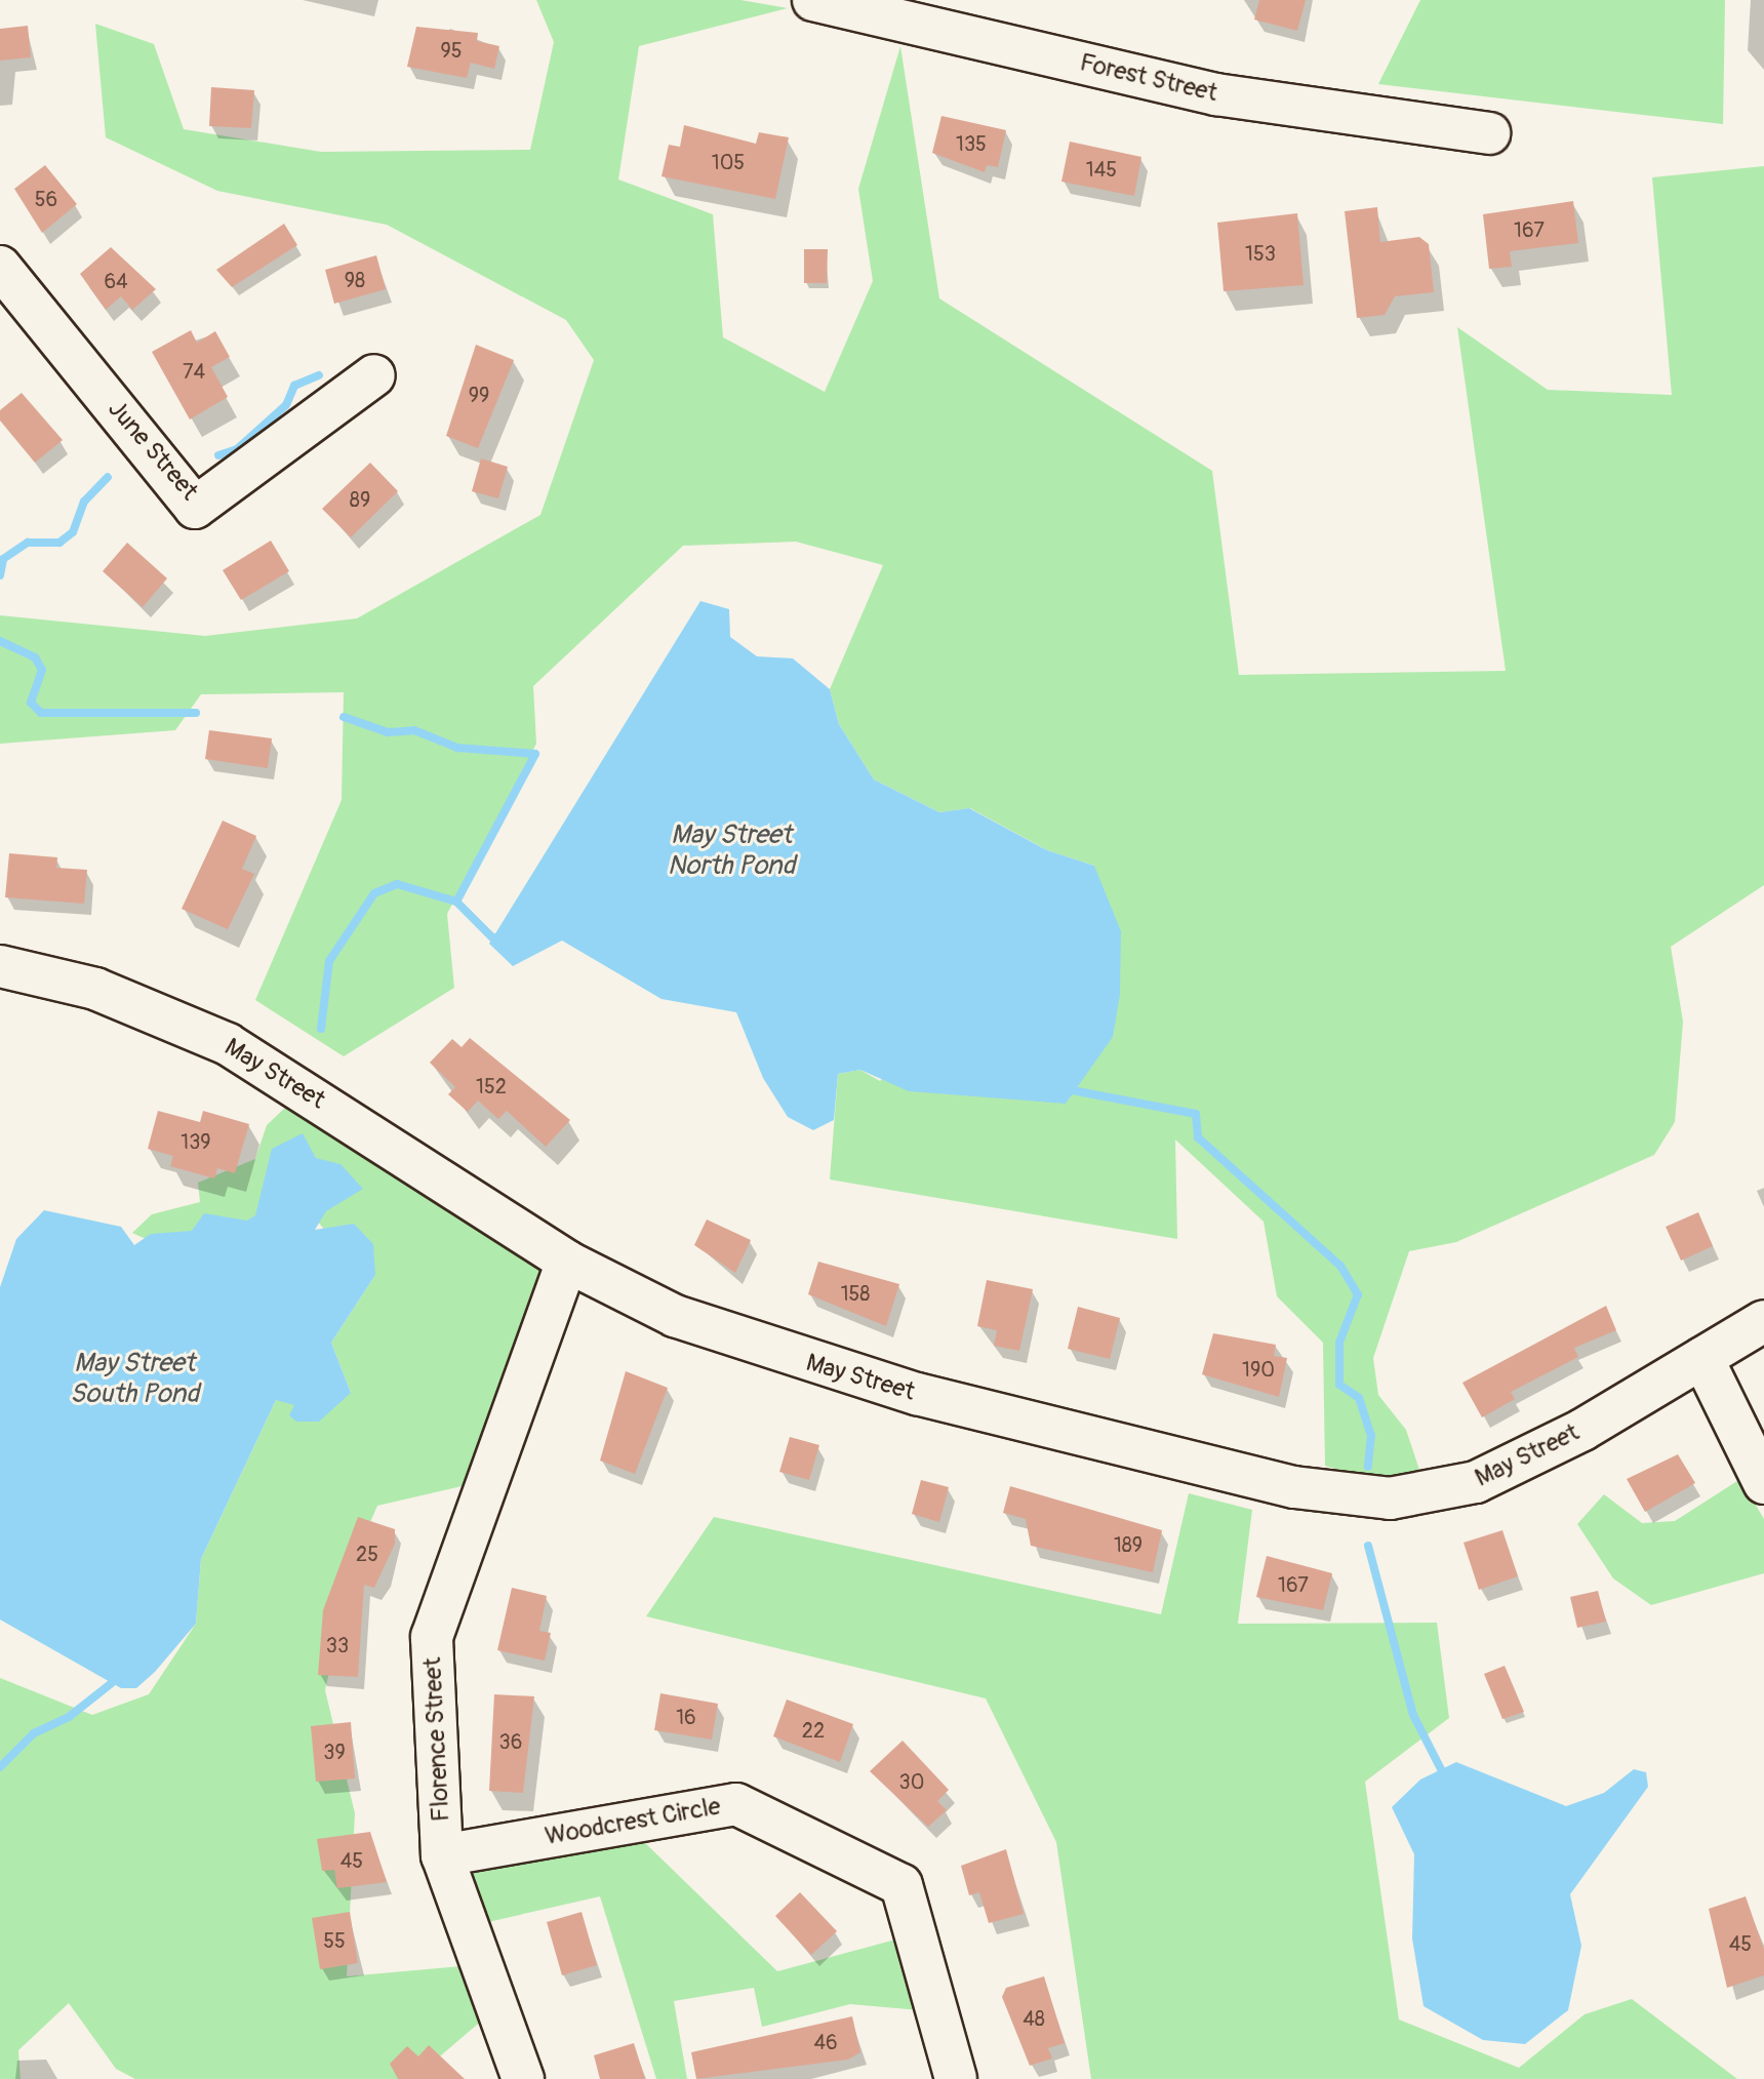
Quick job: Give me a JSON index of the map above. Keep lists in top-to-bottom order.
{
  "streets": {
    "street": [
      "Forest Street",
      "June Street",
      "May Street",
      "Florence Street",
      "Woodcrest Circle"
    ]
  },
  "crossings": [
    ["May Street", "Florence Street"],
    ["Florence Street", "Woodcrest Circle"]
  ],
  "water": ["May Street North Pond", "May Street South Pond"],
  "house_numbers": [
    "95",
    "135",
    "105",
    "145",
    "56",
    "167",
    "153",
    "98",
    "64",
    "74",
    "99",
    "89",
    "152",
    "139",
    "158",
    "190",
    "189",
    "25",
    "167",
    "33",
    "16",
    "22",
    "36",
    "39",
    "30",
    "45",
    "55",
    "45",
    "48",
    "46"
  ]
}
